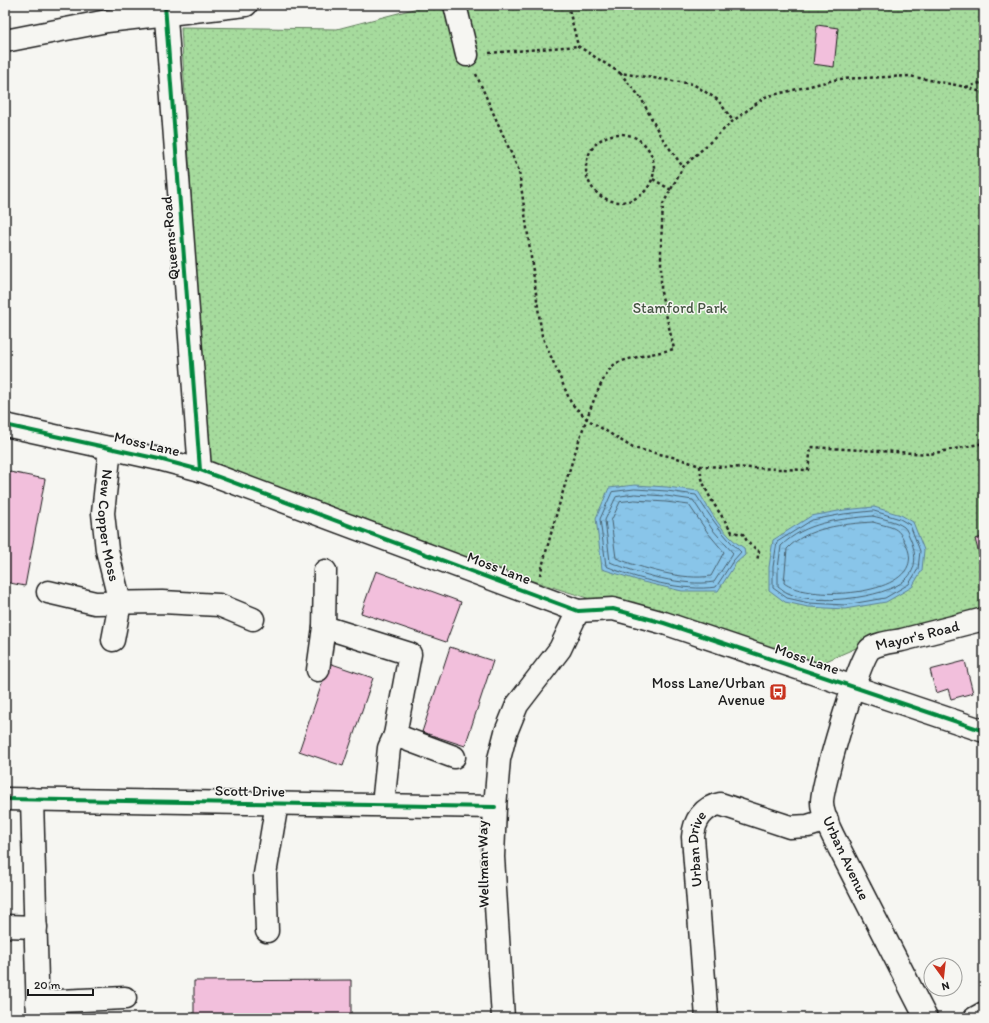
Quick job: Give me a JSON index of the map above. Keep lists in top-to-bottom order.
{
  "streets": {
    "street": [
      "Queens Road",
      "Moss Lane",
      "New Copper Moss",
      "Mayor's Road",
      "Scott Drive",
      "Urban Drive",
      "Urban Avenue",
      "Wellman Way"
    ]
  },
  "crossings": [
    ["Queens Road", "Moss Lane"],
    ["Moss Lane", "New Copper Moss"],
    ["Moss Lane", "Mayor's Road"],
    ["Moss Lane", "Urban Avenue"],
    ["Moss Lane", "Wellman Way"],
    ["Mayor's Road", "Urban Avenue"],
    ["Scott Drive", "Wellman Way"],
    ["Urban Drive", "Urban Avenue"]
  ],
  "parks": ["Stamford Park"],
  "places": {
    "bus stop": ["Moss Lane/Urban Avenue"]
  },
  "scale_bar": "20 m",
  "north": "bottom"
}
